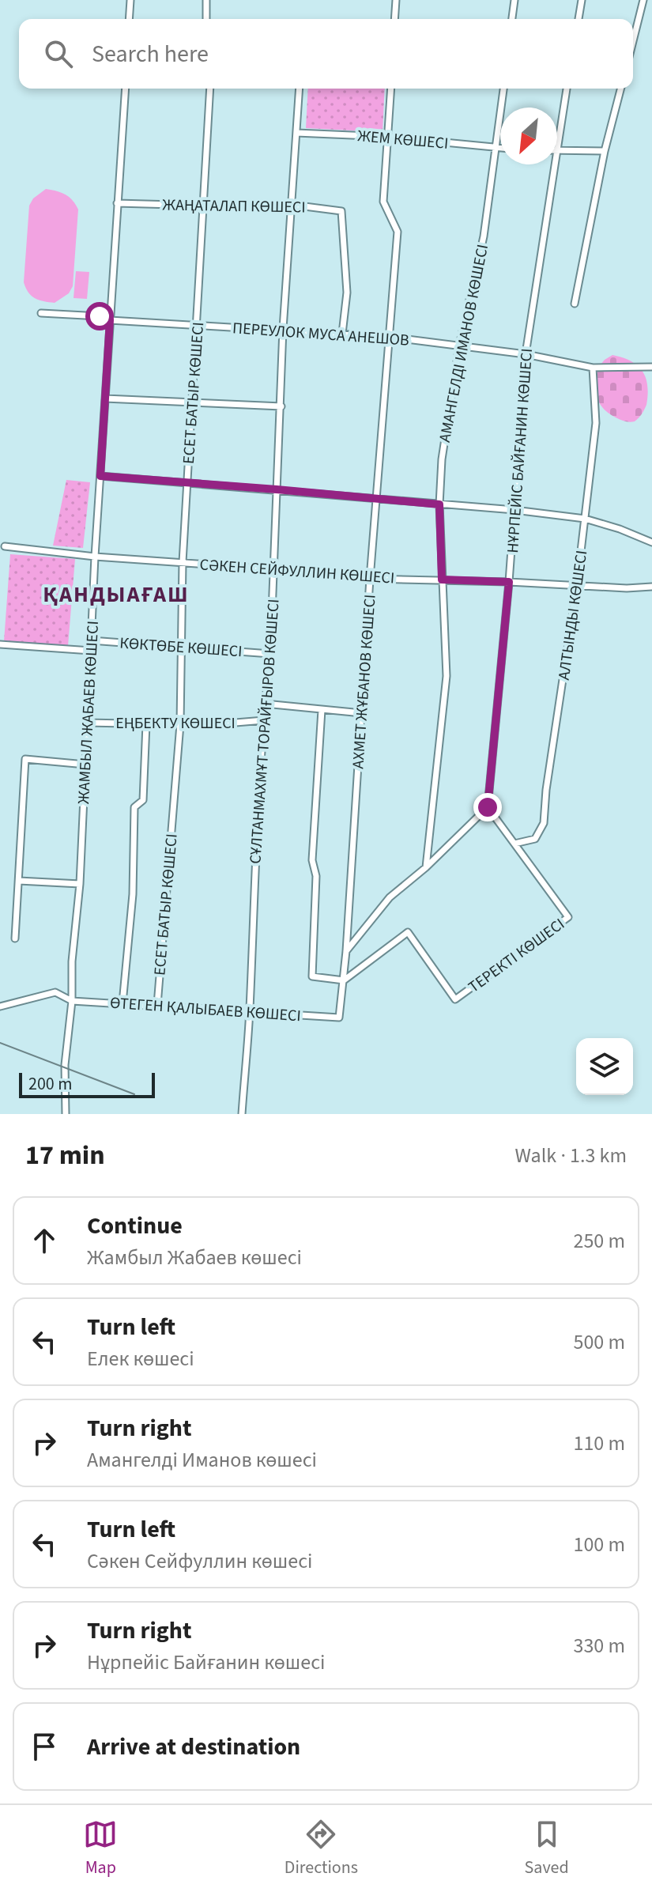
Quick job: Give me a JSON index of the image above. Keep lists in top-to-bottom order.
{
  "streets": {
    "street": [
      "ЖЕМ КӨШЕСІ",
      "ЖАҢАТАЛАП КӨШЕСІ",
      "ПЕРЕУЛОК МУСА АНЕШОВ",
      "АМАНГЕЛДІ ИМАНОВ КӨШЕСІ",
      "ЕСЕТ БАТЫР КӨШЕСІ",
      "НҰРПЕЙІС БАЙҒАНИН КӨШЕСІ",
      "СӘКЕН СЕЙФУЛЛИН КӨШЕСІ",
      "АЛТЫНДЫ КӨШЕСІ",
      "КӨКТӨБЕ КӨШЕСІ",
      "АХМЕТ ЖҰБАНОВ КӨШЕСІ",
      "ЖАМБЫЛ ЖАБАЕВ КӨШЕСІ",
      "ЕҢБЕКТУ КӨШЕСІ",
      "СҰЛТАНМАХМҰТ ТОРАЙҒЫРОВ КӨШЕСІ",
      "ТЕРЕКТІ КӨШЕСІ",
      "ӨТЕГЕН ҚАЛЫБАЕВ КӨШЕСІ"
    ]
  },
  "crossings": [
    ["ЖЕМ КӨШЕСІ", "АМАНГЕЛДІ ИМАНОВ КӨШЕСІ"],
    ["ЖЕМ КӨШЕСІ", "АХМЕТ ЖҰБАНОВ КӨШЕСІ"],
    ["ЖЕМ КӨШЕСІ", "СҰЛТАНМАХМҰТ ТОРАЙҒЫРОВ КӨШЕСІ"],
    ["ЖАҢАТАЛАП КӨШЕСІ", "ПЕРЕУЛОК МУСА АНЕШОВ"],
    ["ЖАҢАТАЛАП КӨШЕСІ", "ЕСЕТ БАТЫР КӨШЕСІ"],
    ["ЖАҢАТАЛАП КӨШЕСІ", "ЖАМБЫЛ ЖАБАЕВ КӨШЕСІ"],
    ["ЖАҢАТАЛАП КӨШЕСІ", "СҰЛТАНМАХМҰТ ТОРАЙҒЫРОВ КӨШЕСІ"],
    ["ПЕРЕУЛОК МУСА АНЕШОВ", "АМАНГЕЛДІ ИМАНОВ КӨШЕСІ"],
    ["ПЕРЕУЛОК МУСА АНЕШОВ", "ЕСЕТ БАТЫР КӨШЕСІ"],
    ["ПЕРЕУЛОК МУСА АНЕШОВ", "НҰРПЕЙІС БАЙҒАНИН КӨШЕСІ"],
    ["ПЕРЕУЛОК МУСА АНЕШОВ", "АЛТЫНДЫ КӨШЕСІ"],
    ["ПЕРЕУЛОК МУСА АНЕШОВ", "АХМЕТ ЖҰБАНОВ КӨШЕСІ"],
    ["ПЕРЕУЛОК МУСА АНЕШОВ", "ЖАМБЫЛ ЖАБАЕВ КӨШЕСІ"],
    ["ПЕРЕУЛОК МУСА АНЕШОВ", "СҰЛТАНМАХМҰТ ТОРАЙҒЫРОВ КӨШЕСІ"],
    ["АМАНГЕЛДІ ИМАНОВ КӨШЕСІ", "СӘКЕН СЕЙФУЛЛИН КӨШЕСІ"],
    ["ЕСЕТ БАТЫР КӨШЕСІ", "СӘКЕН СЕЙФУЛЛИН КӨШЕСІ"],
    ["ЕСЕТ БАТЫР КӨШЕСІ", "КӨКТӨБЕ КӨШЕСІ"],
    ["ЕСЕТ БАТЫР КӨШЕСІ", "ЕҢБЕКТУ КӨШЕСІ"],
    ["ЕСЕТ БАТЫР КӨШЕСІ", "ӨТЕГЕН ҚАЛЫБАЕВ КӨШЕСІ"],
    ["НҰРПЕЙІС БАЙҒАНИН КӨШЕСІ", "СӘКЕН СЕЙФУЛЛИН КӨШЕСІ"],
    ["НҰРПЕЙІС БАЙҒАНИН КӨШЕСІ", "ТЕРЕКТІ КӨШЕСІ"],
    ["СӘКЕН СЕЙФУЛЛИН КӨШЕСІ", "АЛТЫНДЫ КӨШЕСІ"],
    ["СӘКЕН СЕЙФУЛЛИН КӨШЕСІ", "АХМЕТ ЖҰБАНОВ КӨШЕСІ"],
    ["СӘКЕН СЕЙФУЛЛИН КӨШЕСІ", "ЖАМБЫЛ ЖАБАЕВ КӨШЕСІ"],
    ["СӘКЕН СЕЙФУЛЛИН КӨШЕСІ", "СҰЛТАНМАХМҰТ ТОРАЙҒЫРОВ КӨШЕСІ"],
    ["АЛТЫНДЫ КӨШЕСІ", "ТЕРЕКТІ КӨШЕСІ"],
    ["КӨКТӨБЕ КӨШЕСІ", "ЖАМБЫЛ ЖАБАЕВ КӨШЕСІ"],
    ["КӨКТӨБЕ КӨШЕСІ", "СҰЛТАНМАХМҰТ ТОРАЙҒЫРОВ КӨШЕСІ"],
    ["АХМЕТ ЖҰБАНОВ КӨШЕСІ", "ТЕРЕКТІ КӨШЕСІ"],
    ["АХМЕТ ЖҰБАНОВ КӨШЕСІ", "ӨТЕГЕН ҚАЛЫБАЕВ КӨШЕСІ"],
    ["ЖАМБЫЛ ЖАБАЕВ КӨШЕСІ", "ЕҢБЕКТУ КӨШЕСІ"],
    ["ЖАМБЫЛ ЖАБАЕВ КӨШЕСІ", "ӨТЕГЕН ҚАЛЫБАЕВ КӨШЕСІ"],
    ["ЕҢБЕКТУ КӨШЕСІ", "СҰЛТАНМАХМҰТ ТОРАЙҒЫРОВ КӨШЕСІ"],
    ["СҰЛТАНМАХМҰТ ТОРАЙҒЫРОВ КӨШЕСІ", "ӨТЕГЕН ҚАЛЫБАЕВ КӨШЕСІ"]
  ],
  "districts": ["ҚАНДЫАҒАШ"],
  "scale_bar": "200 m",
  "north": "bottom left",
  "page": {
    "search": "Search here",
    "scale": "200 m",
    "heading": ["17 min", "Walk · 1.3 km"],
    "list": [
      ["Continue", "Жамбыл Жабаев көшесі", "250 m"],
      ["Turn left", "Елек көшесі", "500 m"],
      ["Turn right", "Амангелді Иманов көшесі", "110 m"],
      ["Turn left", "Сәкен Сейфуллин көшесі", "100 m"],
      ["Turn right", "Нұрпейіс Байғанин көшесі", "330 m"],
      "Arrive at destination"
    ],
    "nav": ["Map", "Directions", "Saved"]
  }
}
